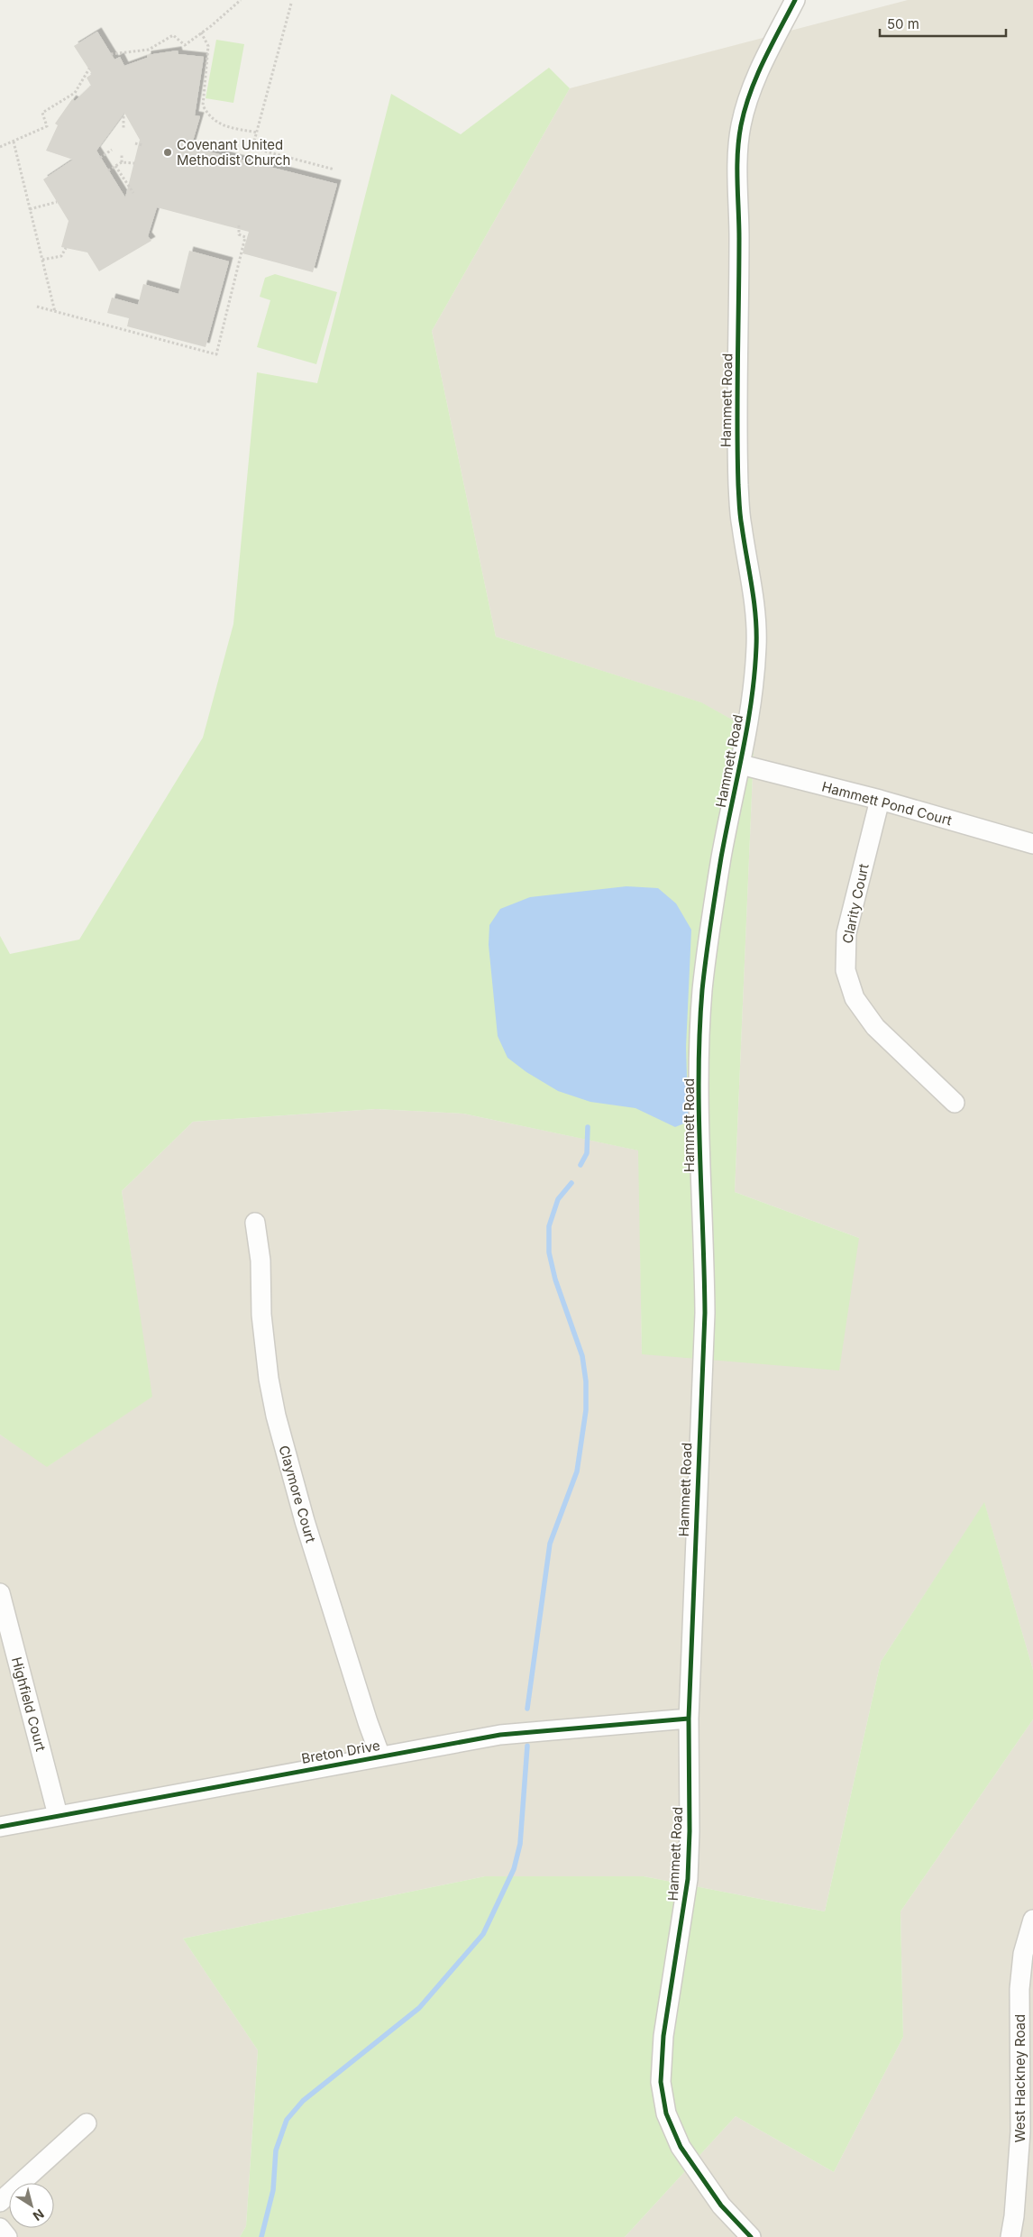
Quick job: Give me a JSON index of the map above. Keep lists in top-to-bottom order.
{
  "streets": {
    "street": [
      "Hammett Road",
      "Hammett Pond Court",
      "Clarity Court",
      "Claymore Court",
      "Highfield Court",
      "Breton Drive",
      "West Hackney Road"
    ]
  },
  "crossings": [
    ["Hammett Road", "Hammett Pond Court"],
    ["Hammett Road", "Breton Drive"],
    ["Hammett Pond Court", "Clarity Court"],
    ["Claymore Court", "Breton Drive"],
    ["Highfield Court", "Breton Drive"]
  ],
  "places": ["Covenant United Methodist Church"],
  "scale_bar": "50 m",
  "north": "bottom right"
}
